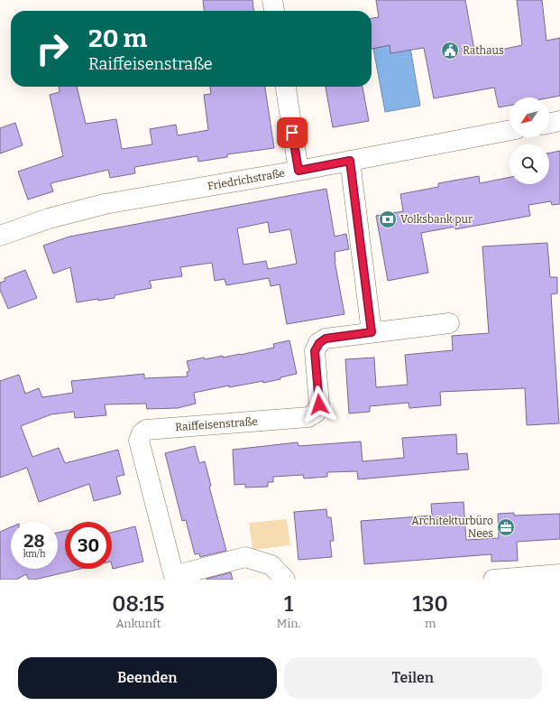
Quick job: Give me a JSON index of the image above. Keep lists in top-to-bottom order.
{
  "streets": {
    "street": ["Friedrichstraße", "Raiffeisenstraße"]
  },
  "places": {
    "public building": ["Rathaus"],
    "bank": ["Volksbank pur"],
    "office": ["Architekturbüro Nees"]
  },
  "north": "bottom left",
  "page": {
    "turn": ["20 m", "Raiffeisenstraße"],
    "speed": "28 km/h",
    "limit": "30",
    "eta": [
      "08:15",
      "Ankunft",
      "1",
      "Min.",
      "130",
      "m"
    ],
    "buttons": ["Beenden", "Teilen"]
  }
}
